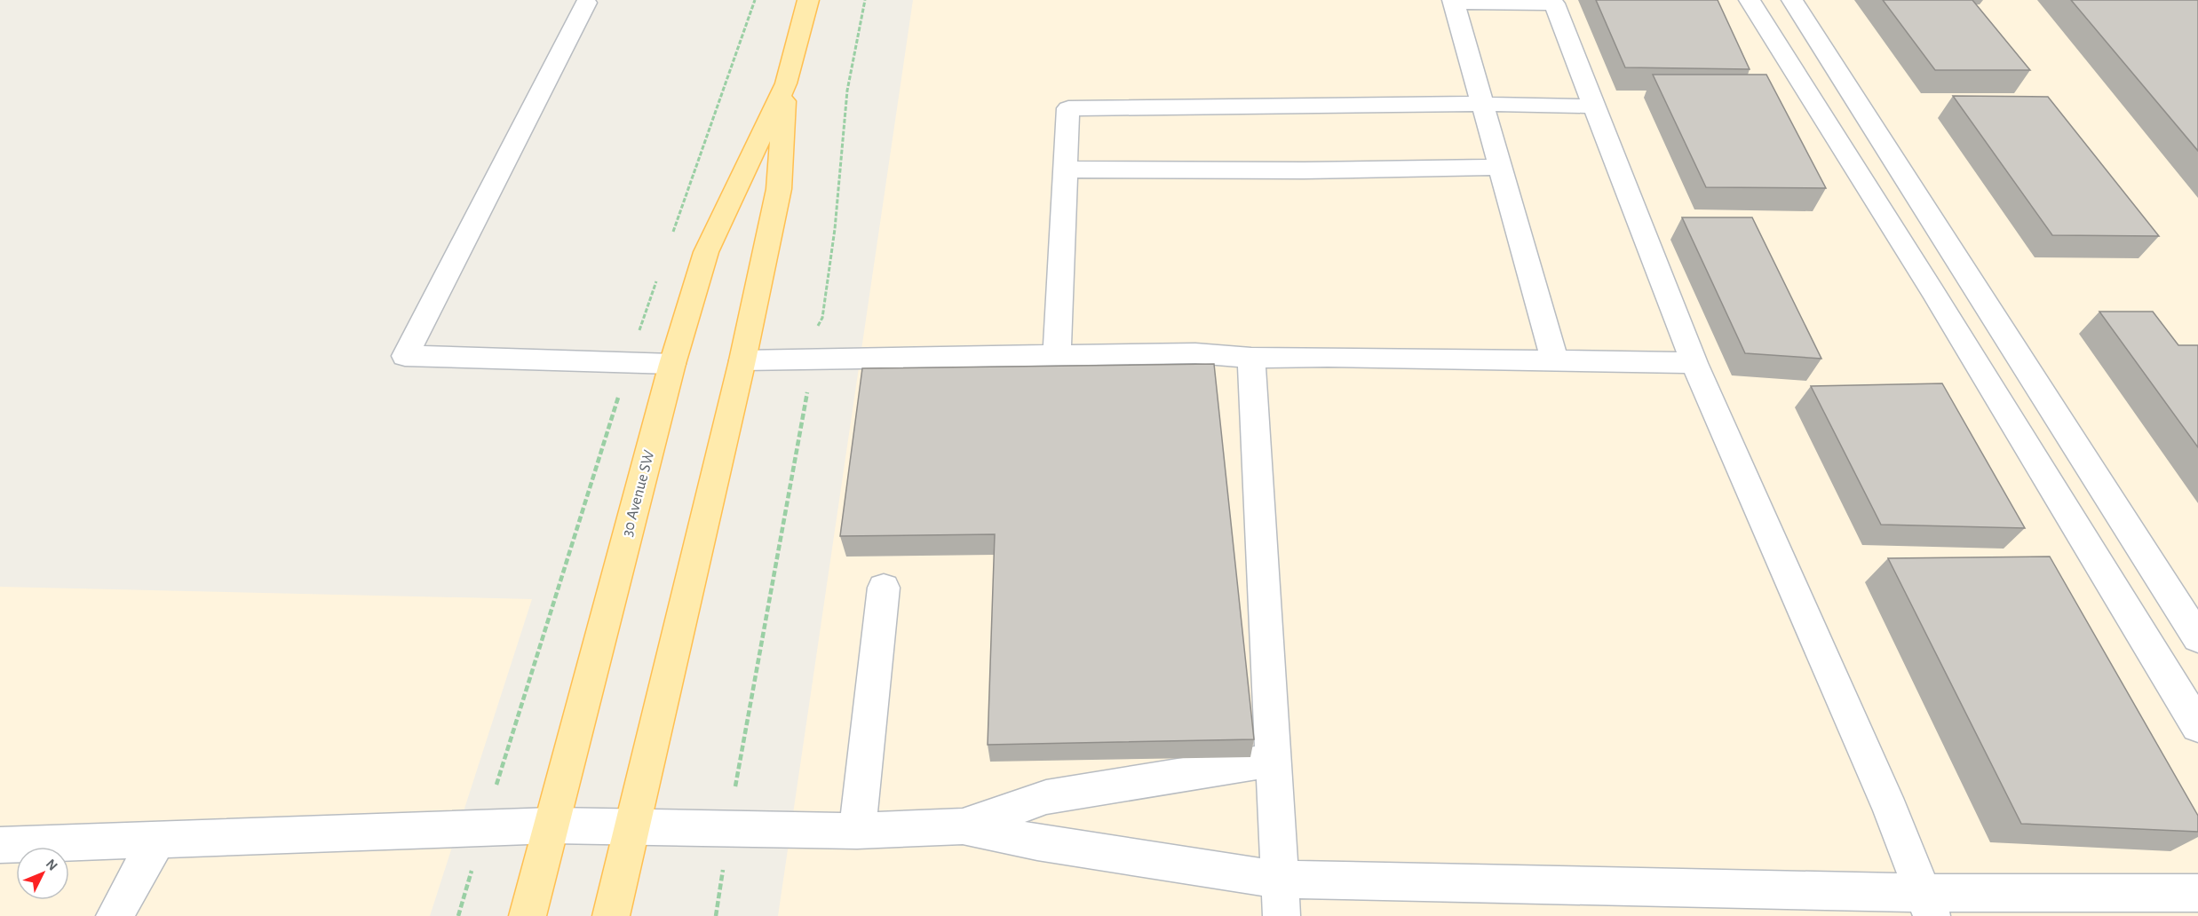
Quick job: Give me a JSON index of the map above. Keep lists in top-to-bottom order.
{
  "streets": {
    "main road": ["30 Avenue SW"]
  },
  "north": "top right"
}
